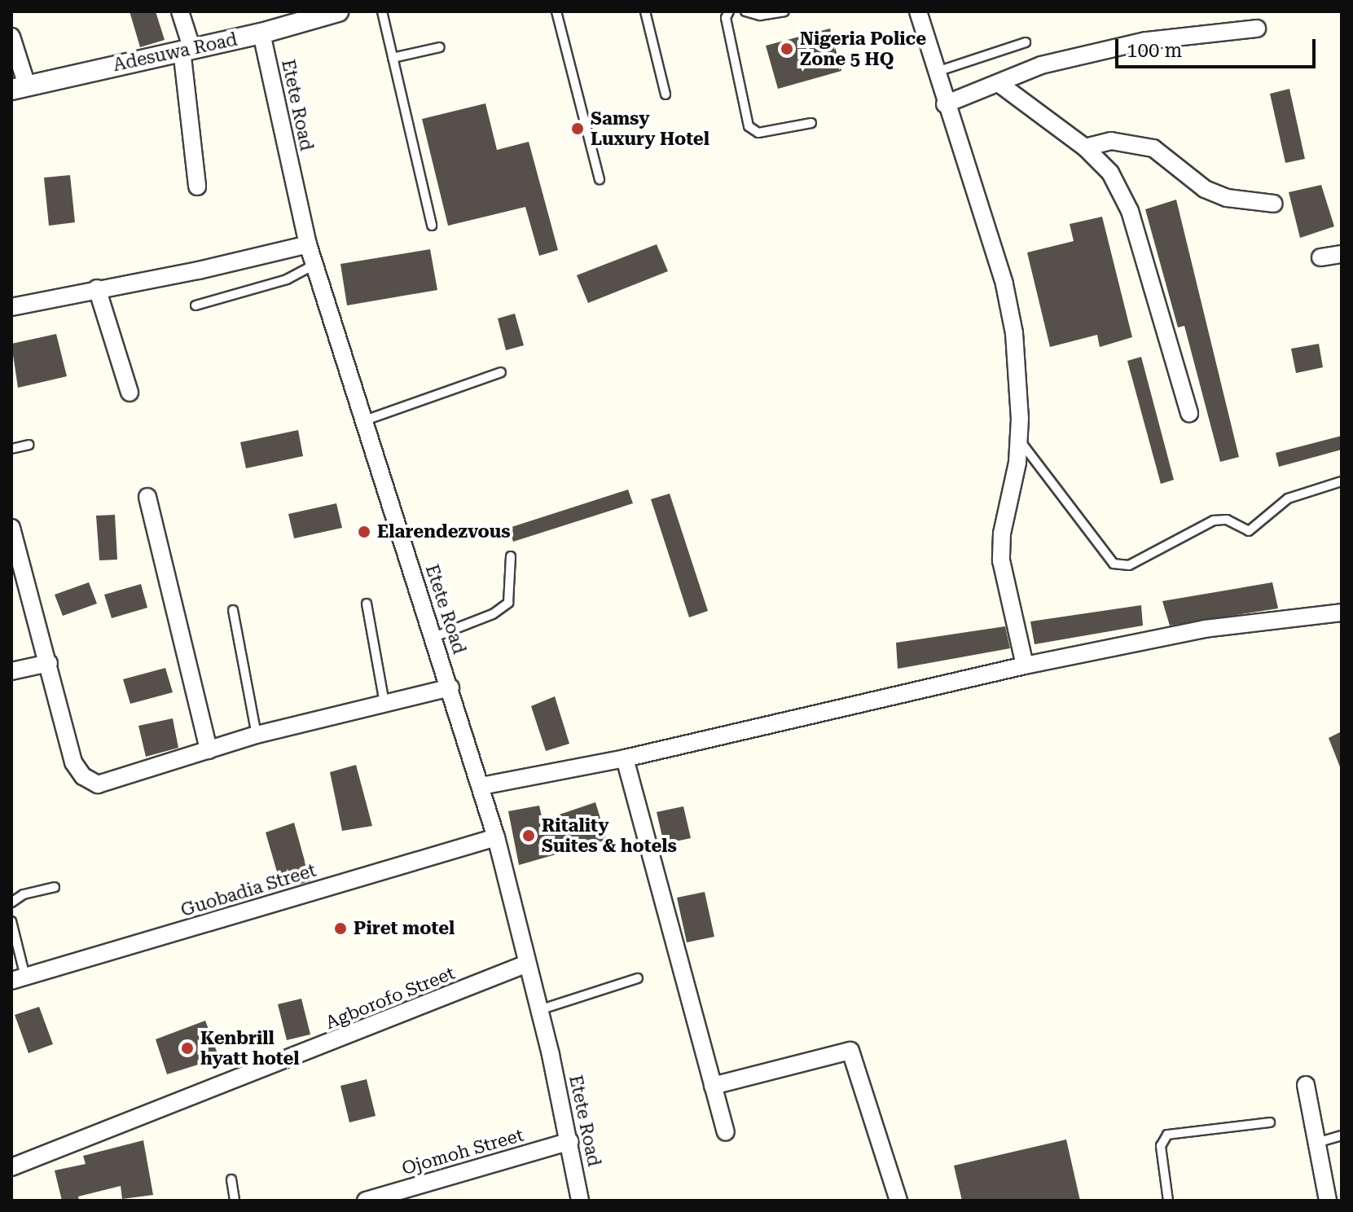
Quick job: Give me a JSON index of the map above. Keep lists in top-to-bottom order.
{
  "streets": {
    "street": [
      "Adesuwa Road",
      "Etete Road",
      "Guobadia Street",
      "Agborofo Street",
      "Ojomoh Street"
    ]
  },
  "crossings": [
    ["Adesuwa Road", "Etete Road"],
    ["Etete Road", "Guobadia Street"],
    ["Etete Road", "Agborofo Street"],
    ["Etete Road", "Ojomoh Street"]
  ],
  "places": [
    "Nigeria Police Zone 5 HQ",
    "Samsy Luxury Hotel",
    "Elarendezvous",
    "Ritality Suites & hotels",
    "Piret motel",
    "Kenbrill hyatt hotel"
  ],
  "scale_bar": "100 m"
}
